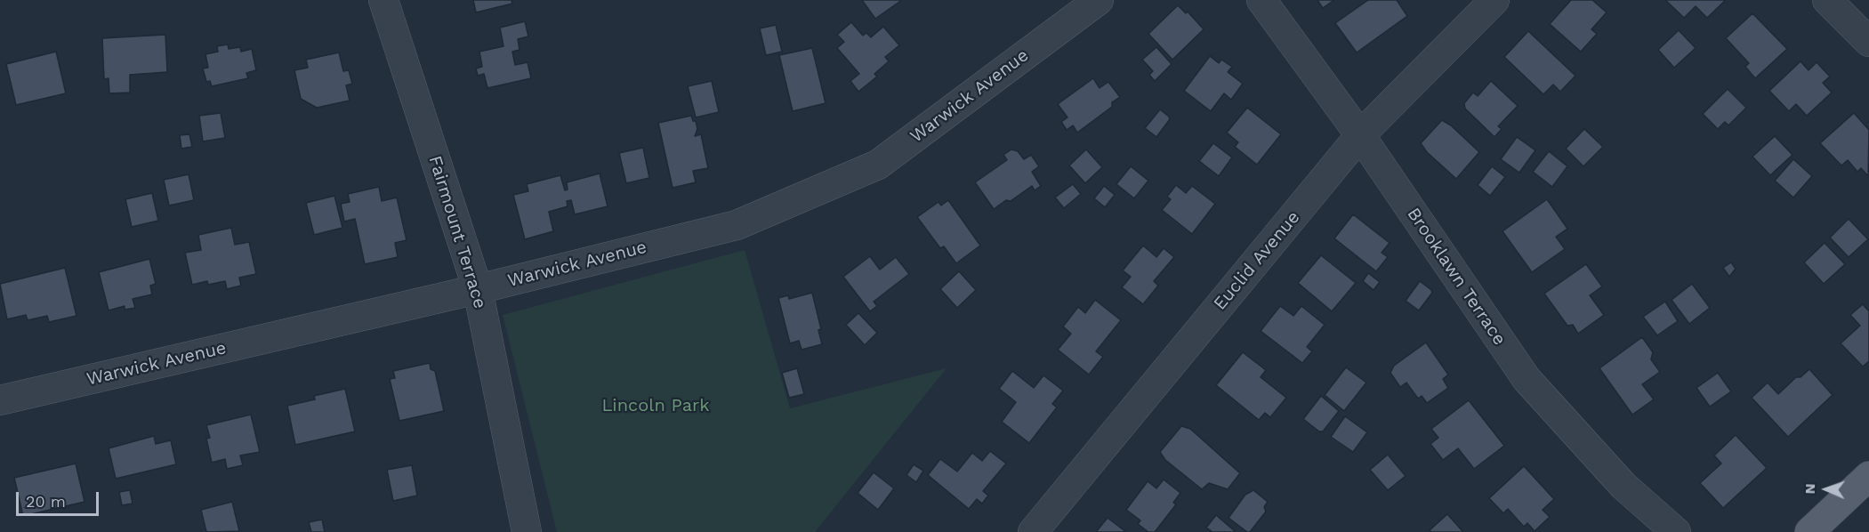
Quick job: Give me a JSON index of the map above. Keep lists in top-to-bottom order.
{
  "streets": {
    "street": [
      "Warwick Avenue",
      "Fairmount Terrace",
      "Euclid Avenue",
      "Brooklawn Terrace"
    ]
  },
  "crossings": [
    ["Warwick Avenue", "Fairmount Terrace"],
    ["Euclid Avenue", "Brooklawn Terrace"]
  ],
  "parks": ["Lincoln Park"],
  "scale_bar": "20 m",
  "north": "left"
}
